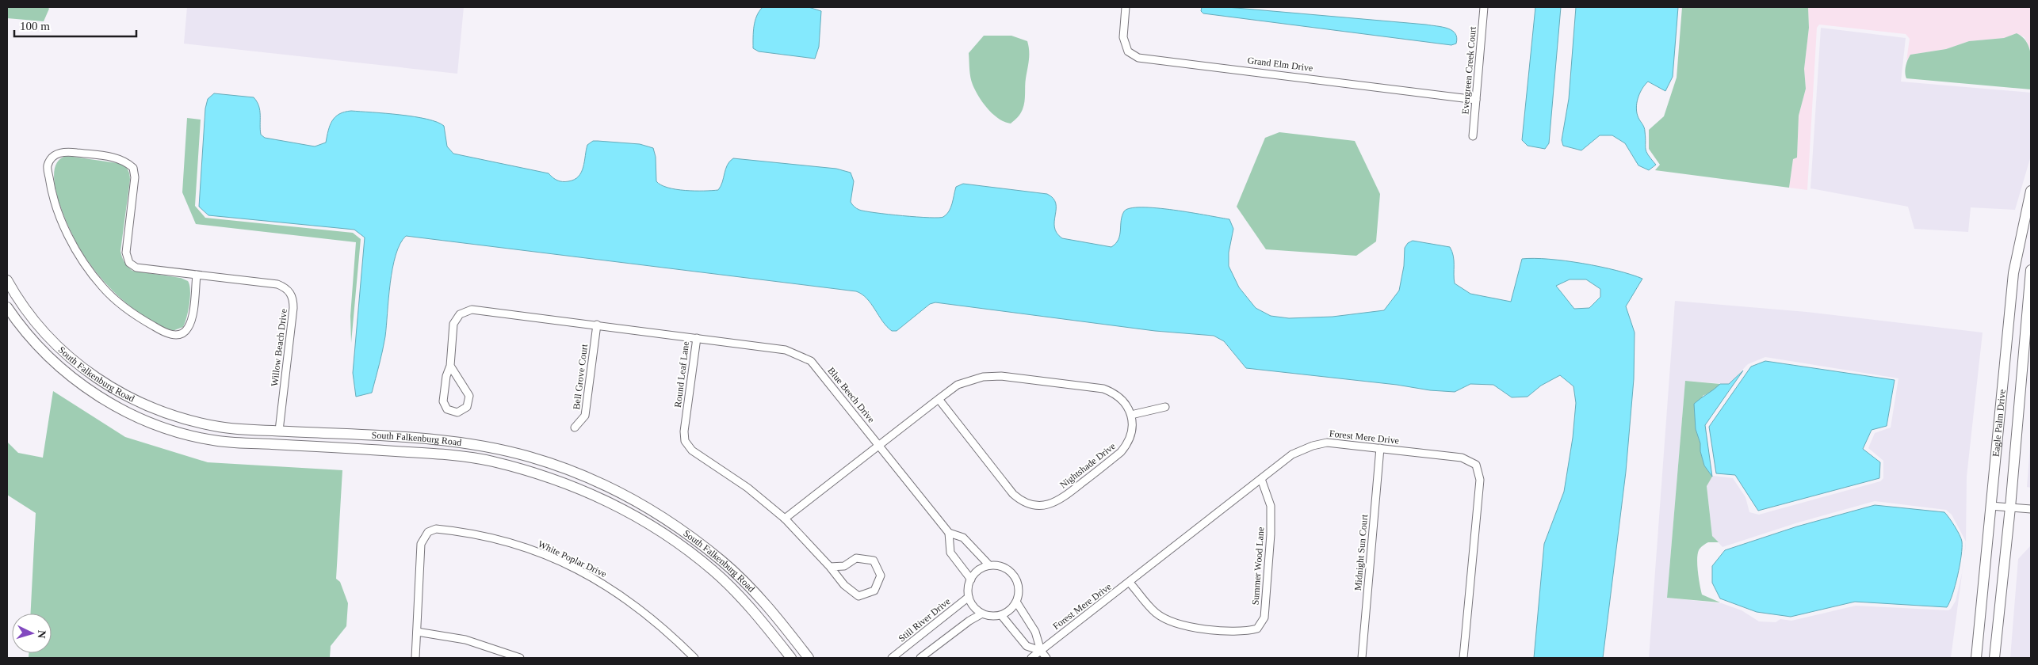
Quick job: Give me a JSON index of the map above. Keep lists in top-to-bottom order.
{
  "streets": {
    "street": [
      "Grand Elm Drive",
      "Evergreen Creek Court",
      "Willow Beach Drive",
      "South Falkenburg Road",
      "Round Leaf Lane",
      "Bell Grove Court",
      "Blue Beech Drive",
      "Eagle Palm Drive",
      "Forest Mere Drive",
      "Nightshade Drive",
      "Midnight Sun Court",
      "White Poplar Drive",
      "Summer Wood Lane",
      "Still River Drive"
    ]
  },
  "crossings": [
    ["Grand Elm Drive", "Evergreen Creek Court"],
    ["Willow Beach Drive", "South Falkenburg Road"],
    ["Round Leaf Lane", "Bell Grove Court"],
    ["Round Leaf Lane", "Blue Beech Drive"],
    ["Blue Beech Drive", "Still River Drive"],
    ["Forest Mere Drive", "Midnight Sun Court"],
    ["Forest Mere Drive", "Summer Wood Lane"]
  ],
  "scale_bar": "100 m",
  "north": "right"
}
